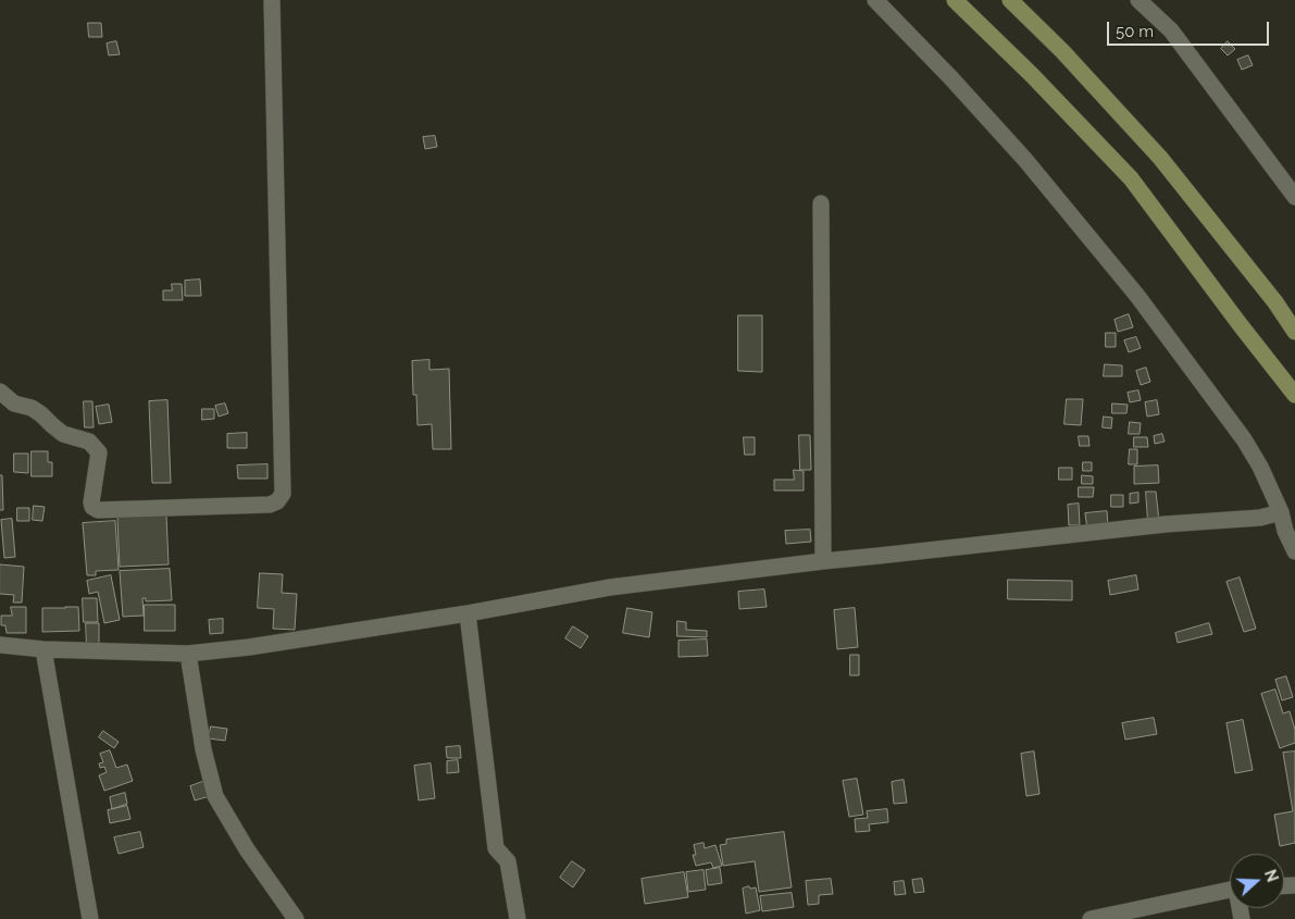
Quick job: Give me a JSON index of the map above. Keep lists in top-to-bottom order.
{
  "scale_bar": "50 m",
  "north": "right"
}
